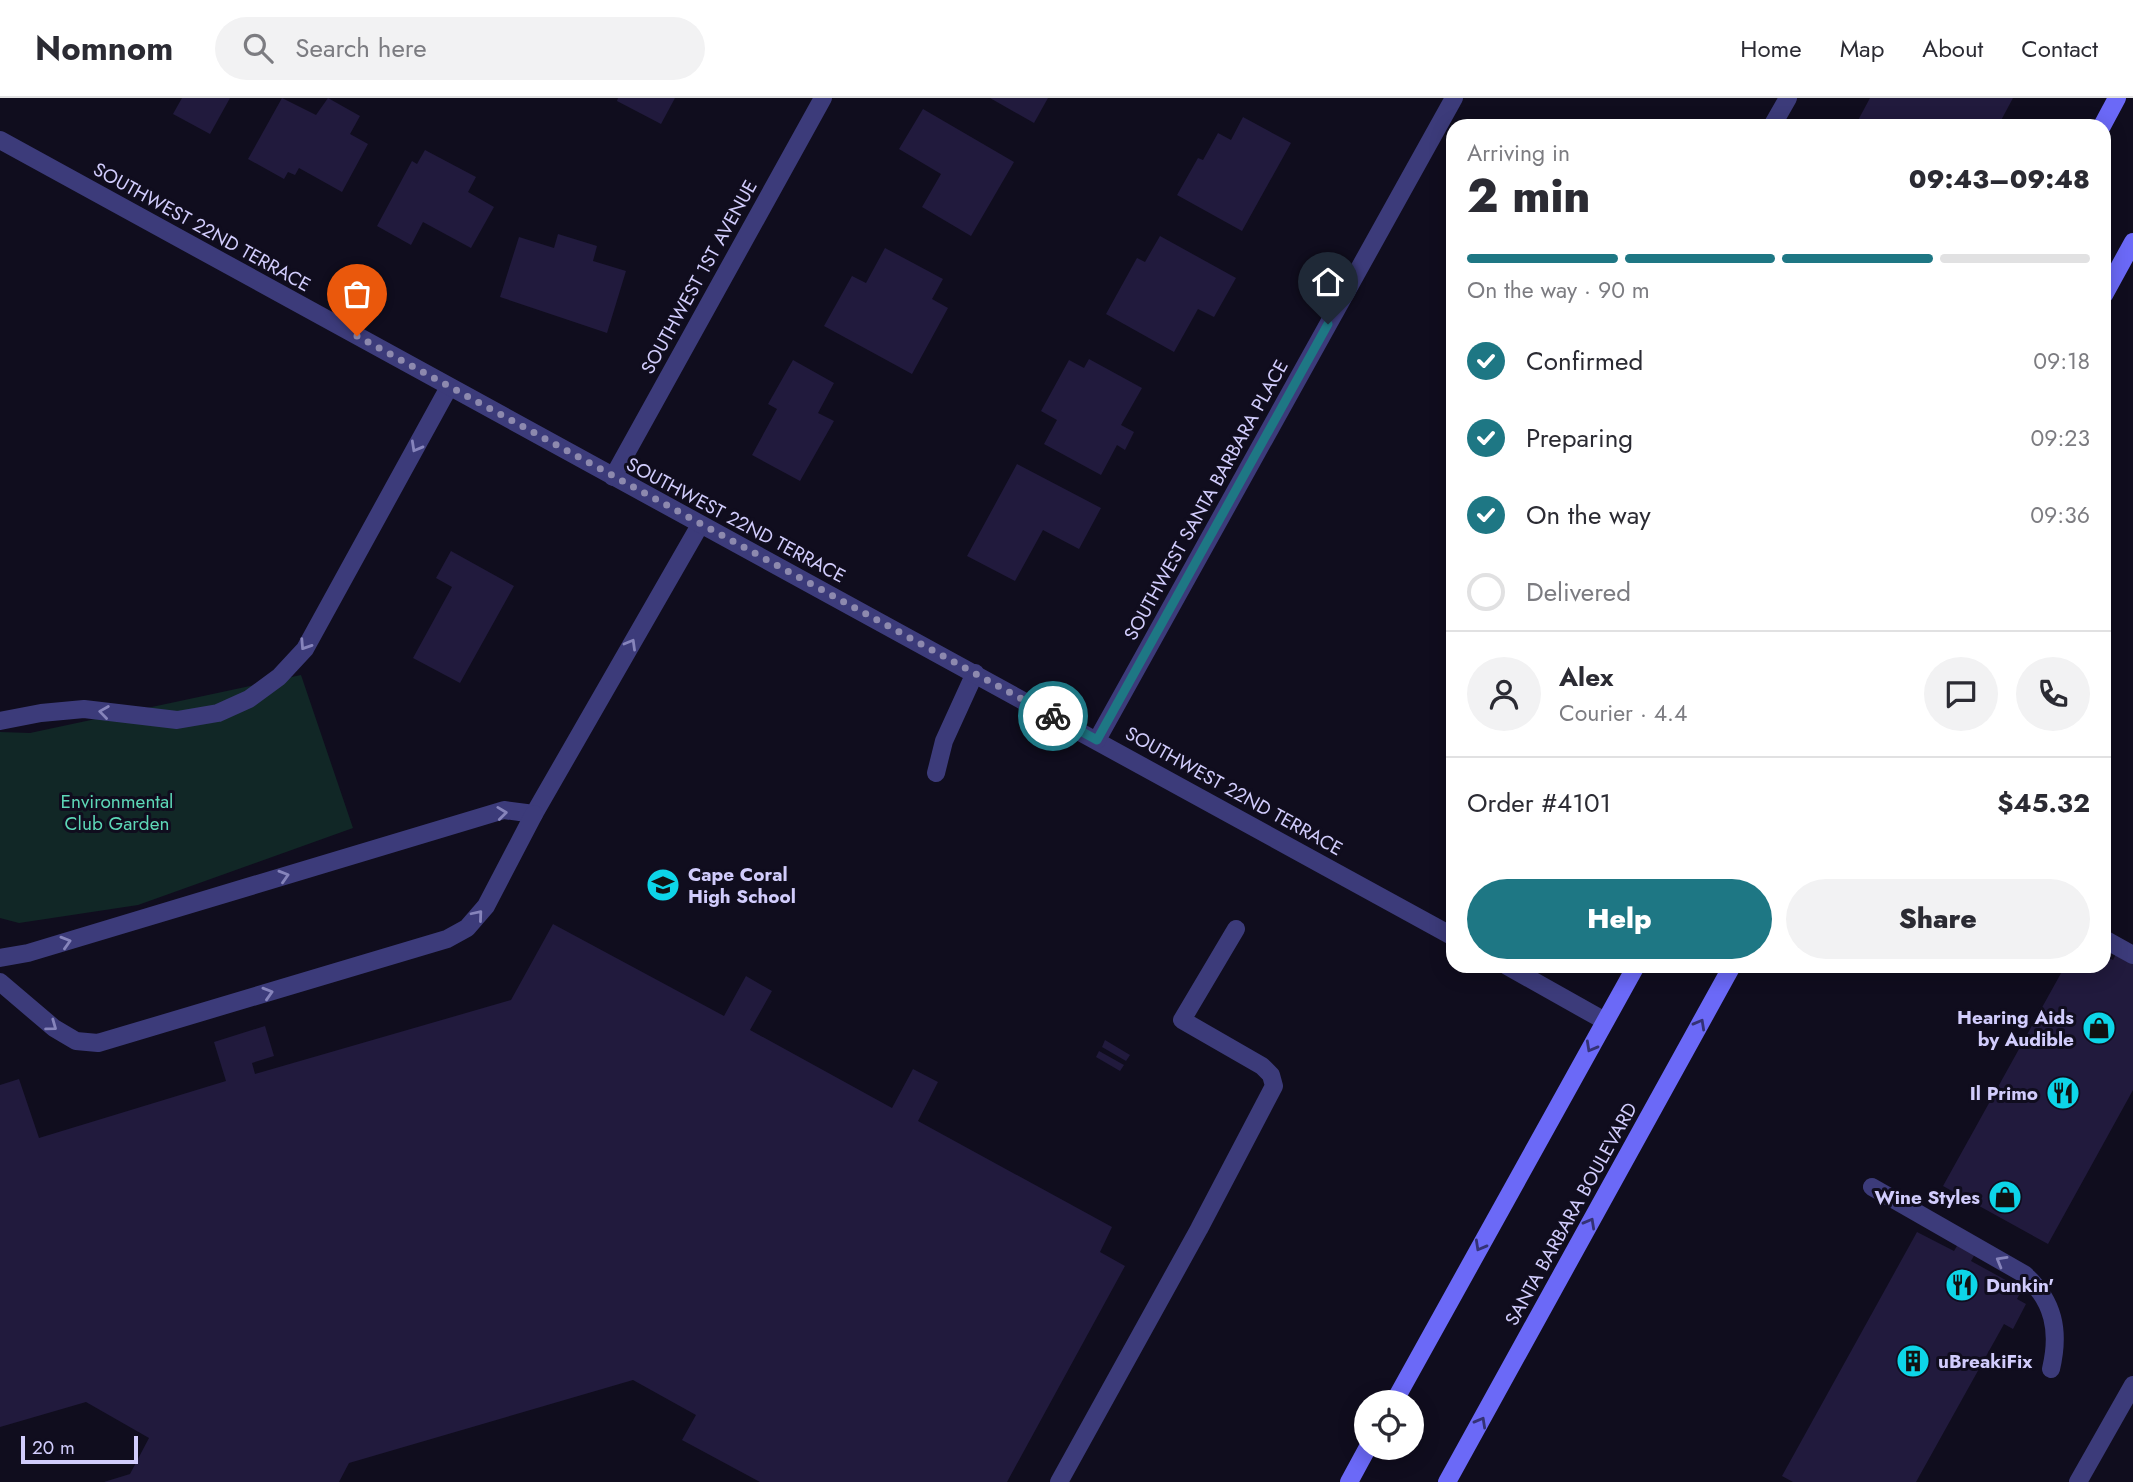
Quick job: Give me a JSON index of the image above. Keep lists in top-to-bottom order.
{
  "streets": {
    "main road": ["SANTA BARBARA BOULEVARD"],
    "street": ["SOUTHWEST 22ND TERRACE", "SOUTHWEST 1ST AVENUE", "SOUTHWEST SANTA BARBARA PLACE"]
  },
  "crossings": [
    ["SOUTHWEST 22ND TERRACE", "SOUTHWEST 1ST AVENUE"],
    ["SOUTHWEST 22ND TERRACE", "SOUTHWEST SANTA BARBARA PLACE"]
  ],
  "parks": ["Environmental Club Garden"],
  "places": {
    "school or university": ["Cape Coral High School"],
    "shop": ["Hearing Aids by Audible", "Wine Styles"],
    "restaurant": ["Il Primo", "Dunkin'"],
    "building": ["uBreakiFix"]
  },
  "scale_bar": "20 m",
  "page": {
    "header": "Nomnom",
    "search": "Search here",
    "nav": [
      "Home",
      "Map",
      "About",
      "Contact"
    ],
    "heading": ["2 min", "Arriving in", "09:43–09:48"],
    "panel": [
      "Alex",
      "Courier · 4.4",
      "Order #4101",
      "$45.32"
    ],
    "bar": "On the way · 90 m",
    "list": [
      ["Confirmed", "09:18"],
      ["Preparing", "09:23"],
      ["On the way", "09:36"],
      "Delivered"
    ],
    "buttons": ["Help", "Share"],
    "scale": "20 m"
  }
}
